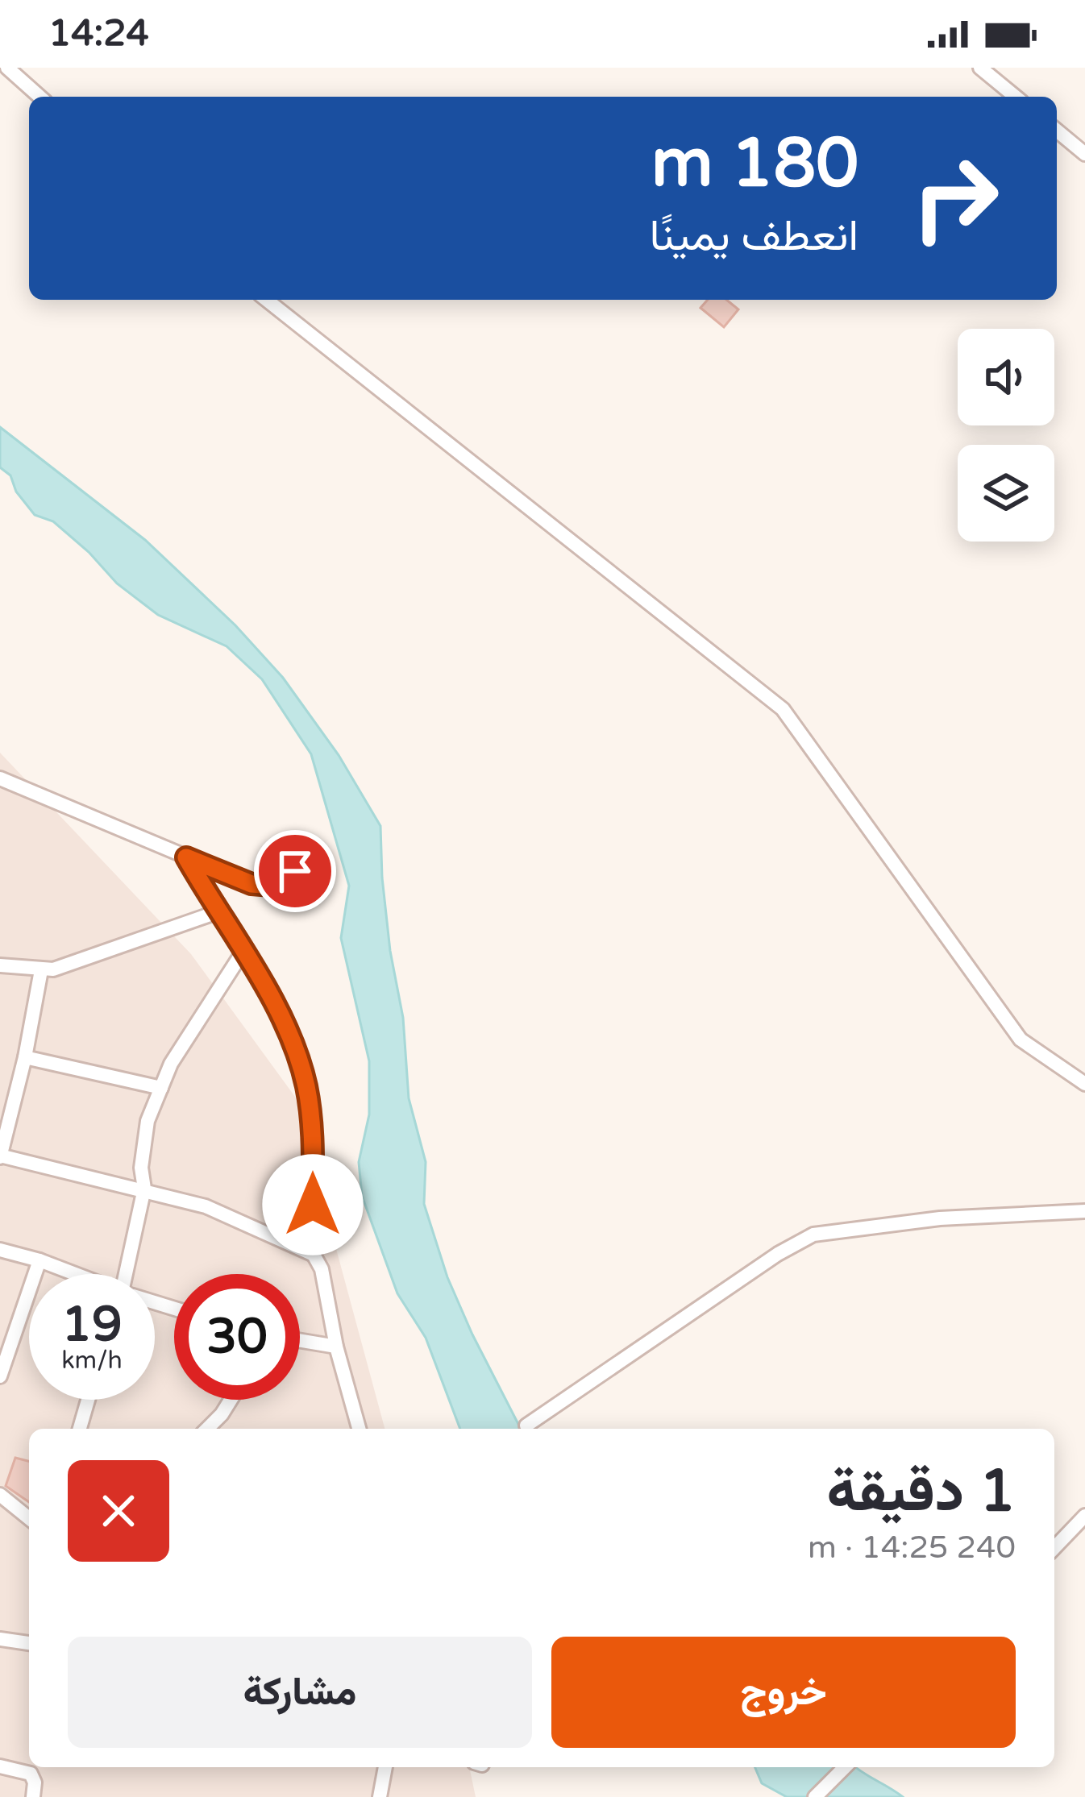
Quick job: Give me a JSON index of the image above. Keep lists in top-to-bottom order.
{
  "page": {
    "status": "14:24",
    "turn": ["180 m", "انعطف يمينًا"],
    "speed": "19 km/h",
    "limit": "30",
    "heading": ["1 دقيقة", "240 m · 14:25"],
    "buttons": ["خروج", "مشاركة"]
  }
}
